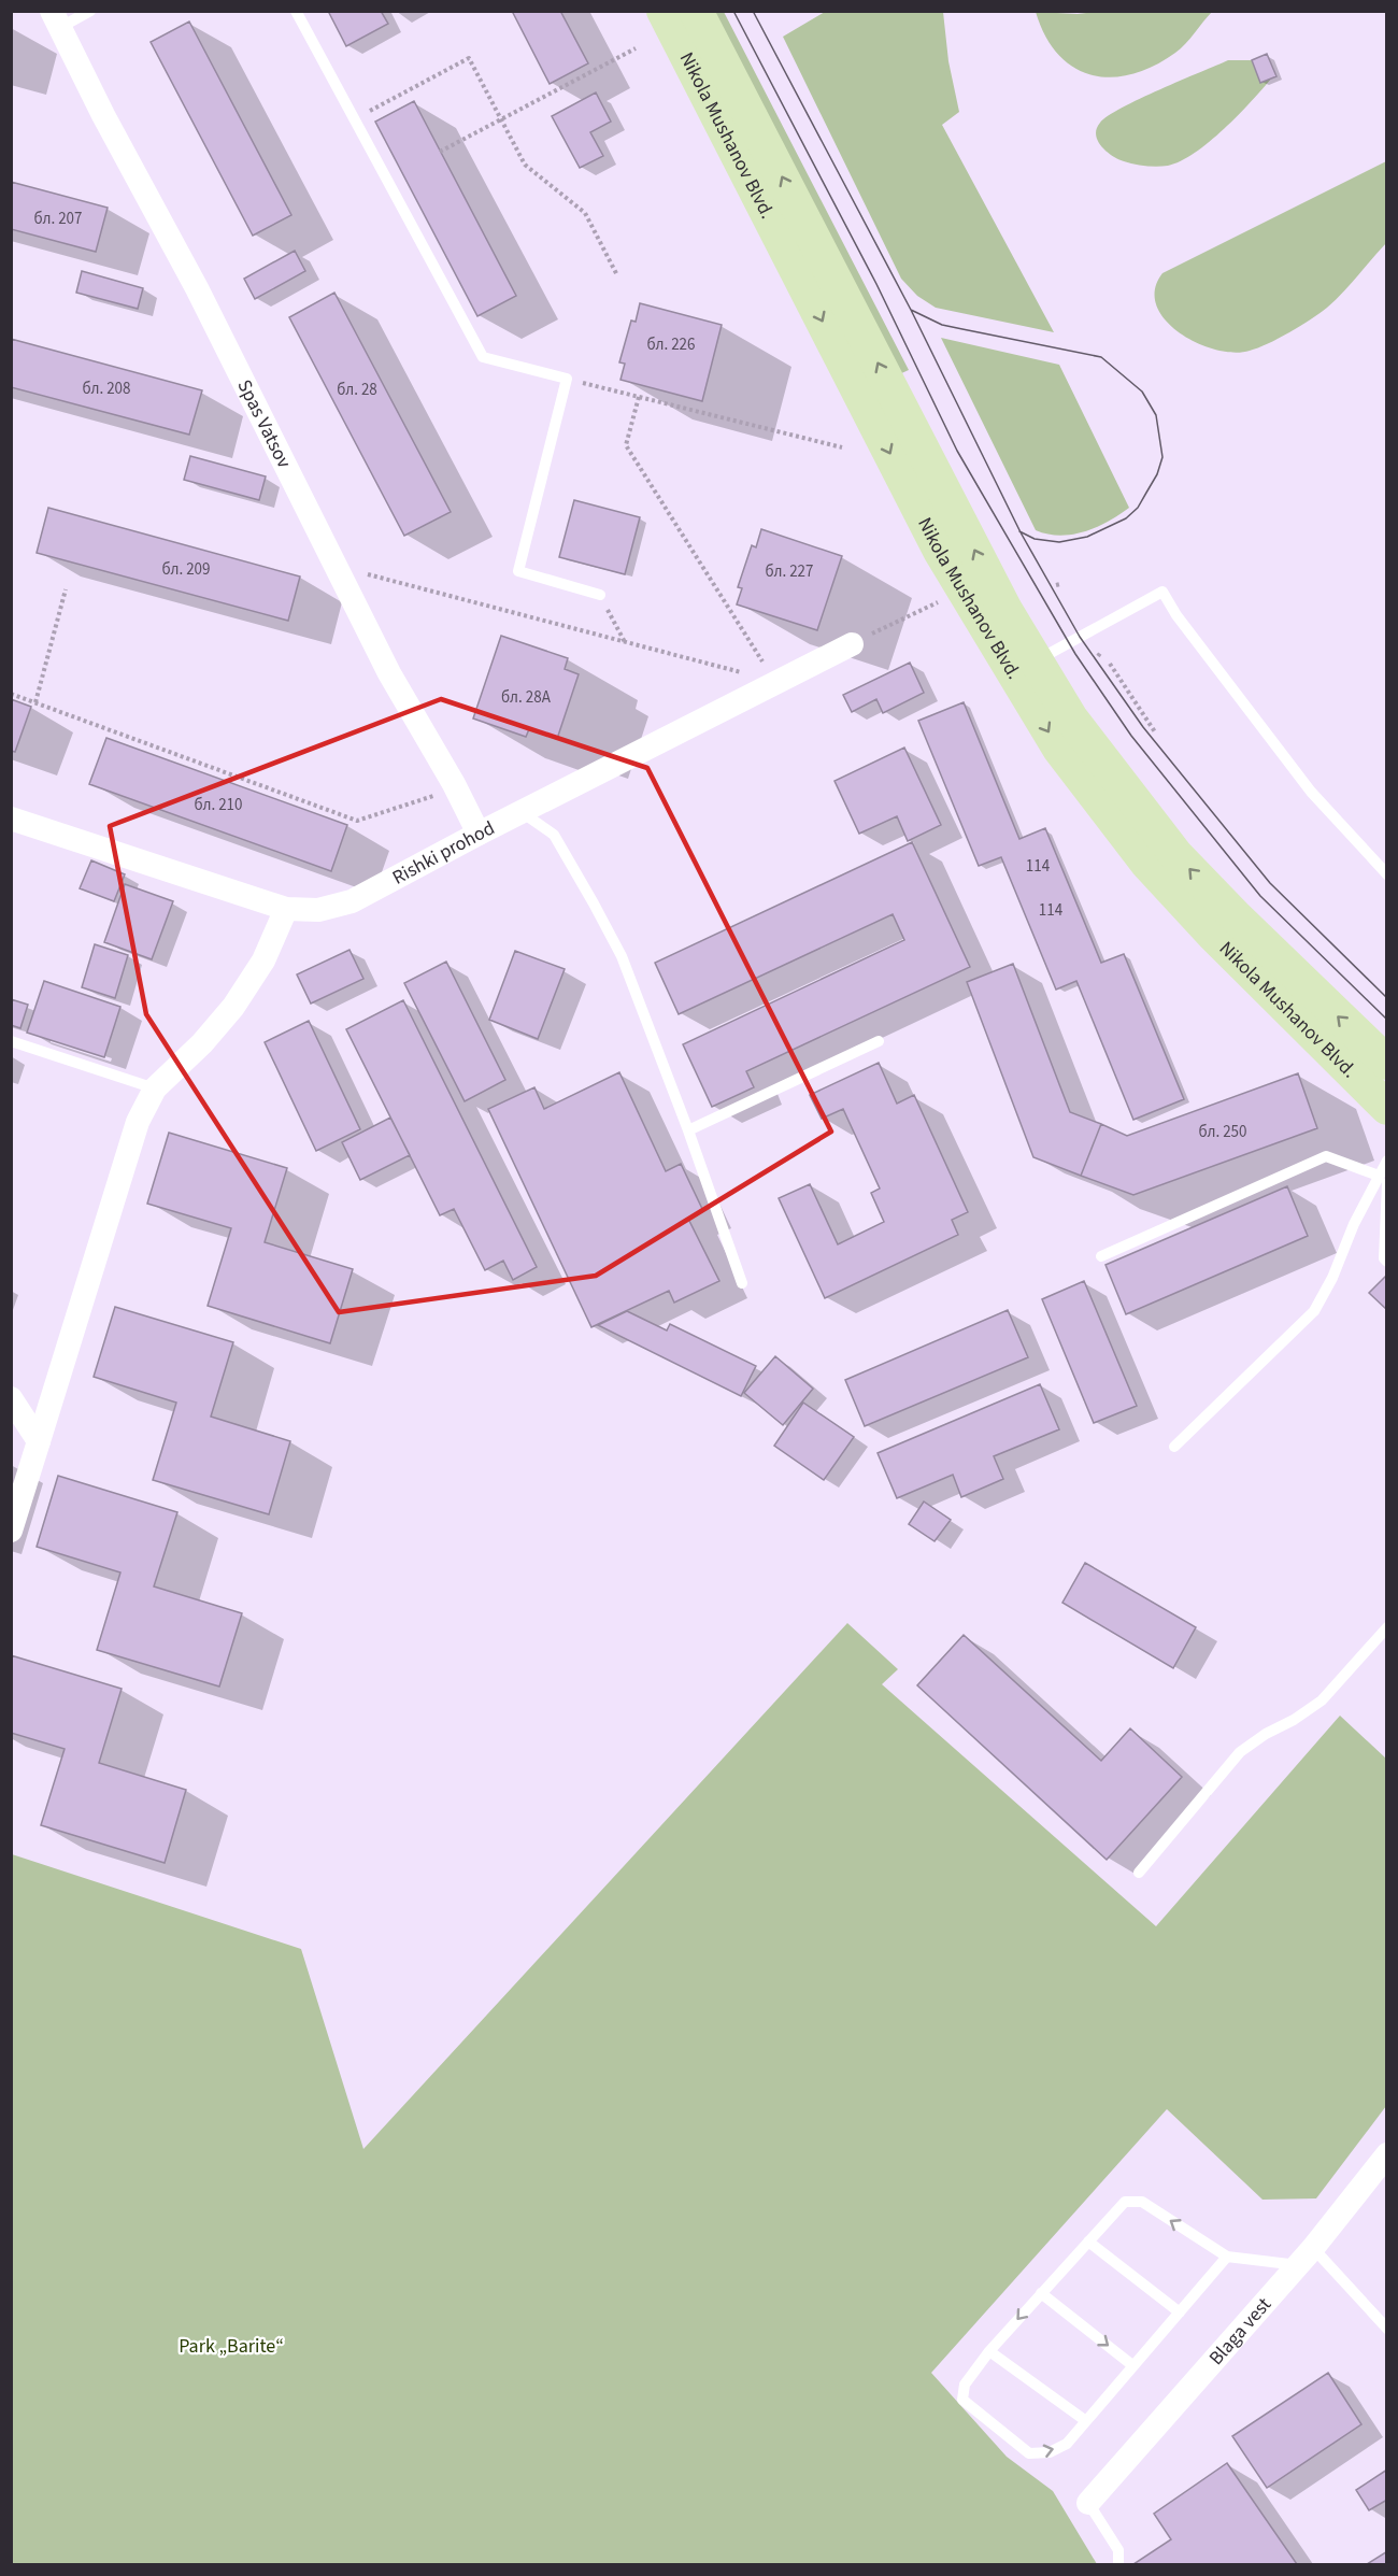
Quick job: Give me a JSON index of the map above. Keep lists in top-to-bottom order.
{
  "streets": {
    "main road": ["Nikola Mushanov Blvd."],
    "street": ["Spas Vatsov", "Rishki prohod", "Blaga vest"]
  },
  "crossings": [
    ["Spas Vatsov", "Rishki prohod"]
  ],
  "parks": ["Park „Barite“"],
  "house_numbers": [
    "бл. 207",
    "бл. 226",
    "бл. 208",
    "бл. 28",
    "бл. 209",
    "бл. 227",
    "бл. 28А",
    "бл. 210",
    "114",
    "114",
    "бл. 250"
  ]
}
